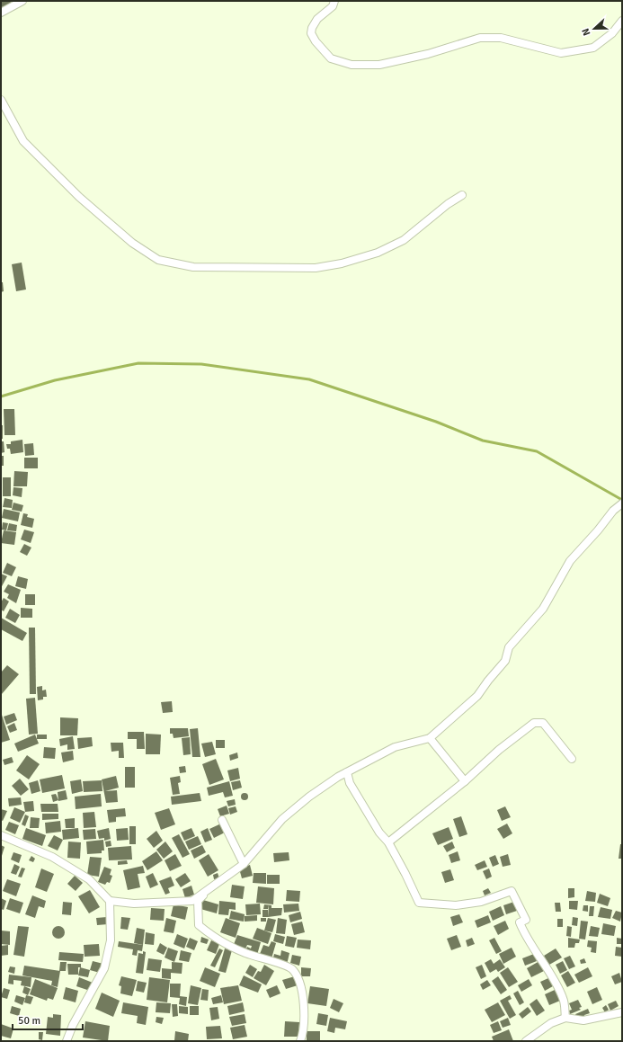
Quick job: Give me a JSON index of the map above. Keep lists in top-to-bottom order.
{
  "scale_bar": "50 m",
  "north": "left"
}
